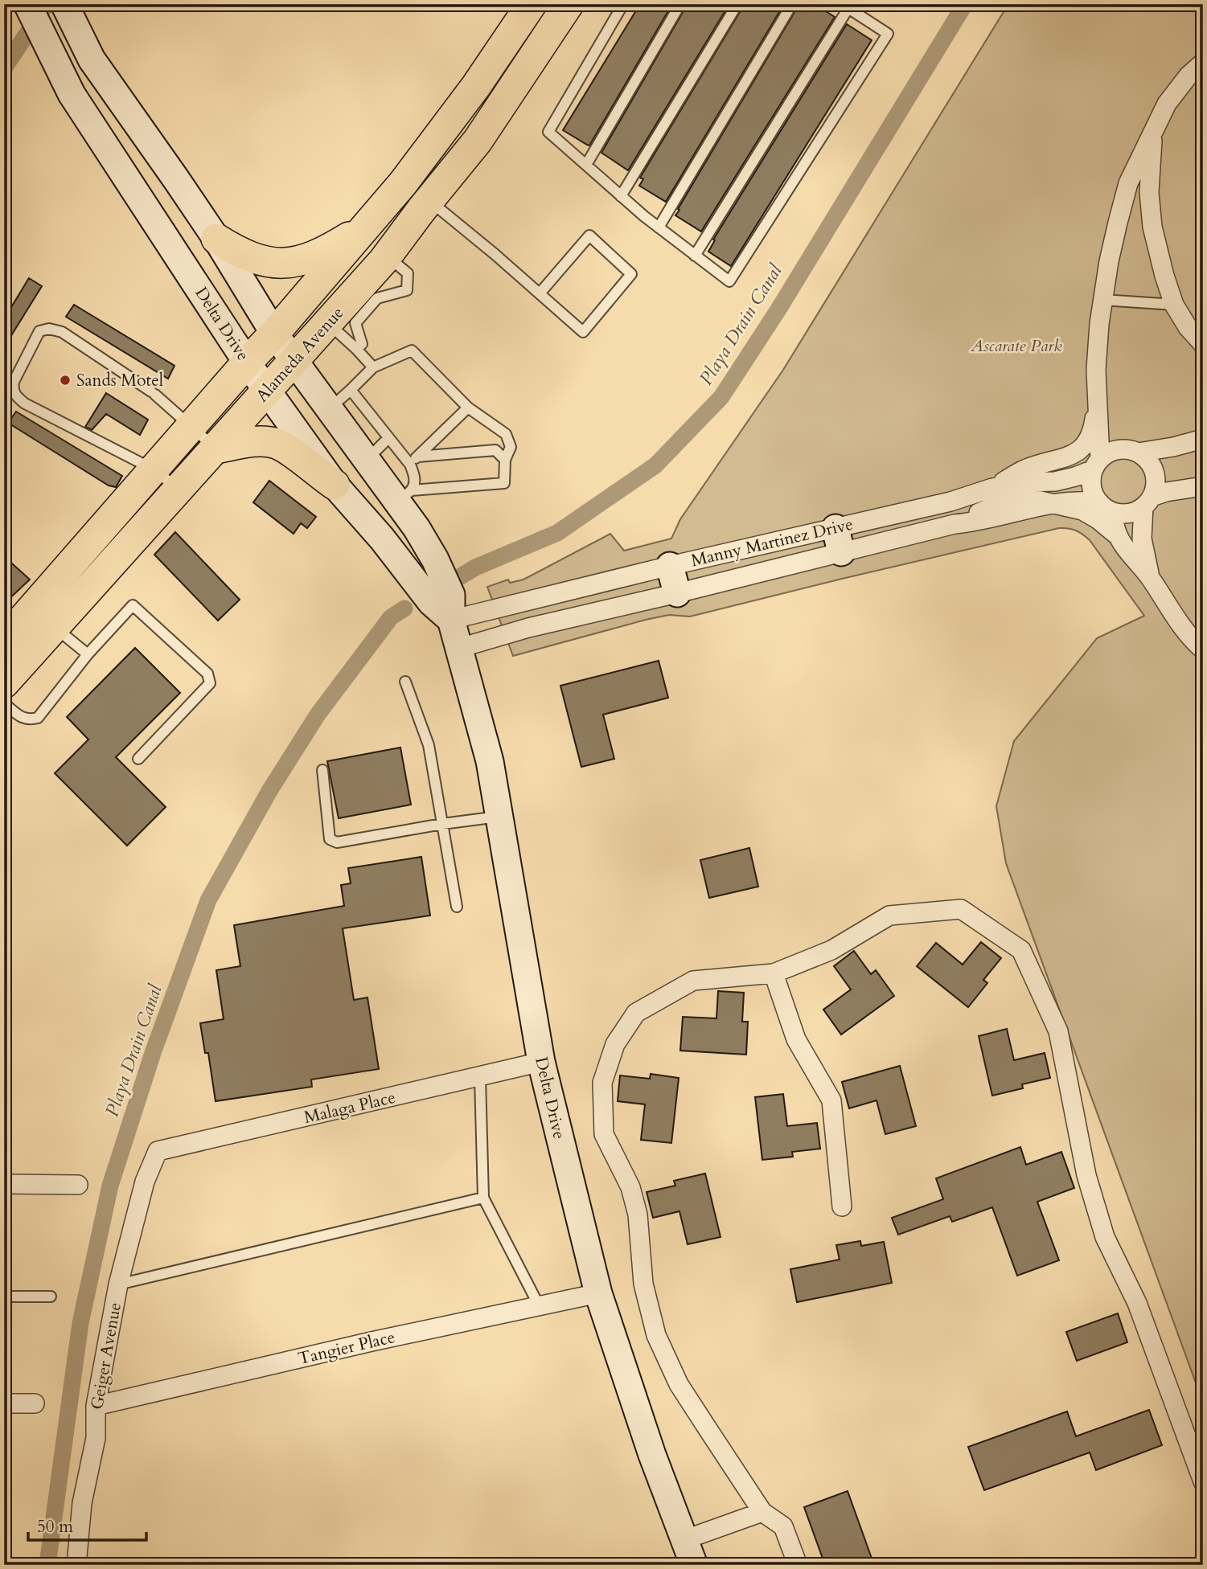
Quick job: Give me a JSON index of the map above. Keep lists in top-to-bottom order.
{
  "streets": {
    "main road": ["Delta Drive", "Alameda Avenue"],
    "street": [
      "Manny Martinez Drive",
      "Malaga Place",
      "Tangier Place",
      "Geiger Avenue"
    ]
  },
  "crossings": [
    ["Delta Drive", "Alameda Avenue"],
    ["Delta Drive", "Manny Martinez Drive"],
    ["Delta Drive", "Malaga Place"],
    ["Delta Drive", "Tangier Place"],
    ["Malaga Place", "Geiger Avenue"],
    ["Tangier Place", "Geiger Avenue"]
  ],
  "water": ["Playa Drain Canal"],
  "parks": ["Ascarate Park"],
  "places": ["Sands Motel"],
  "scale_bar": "50 m"
}
